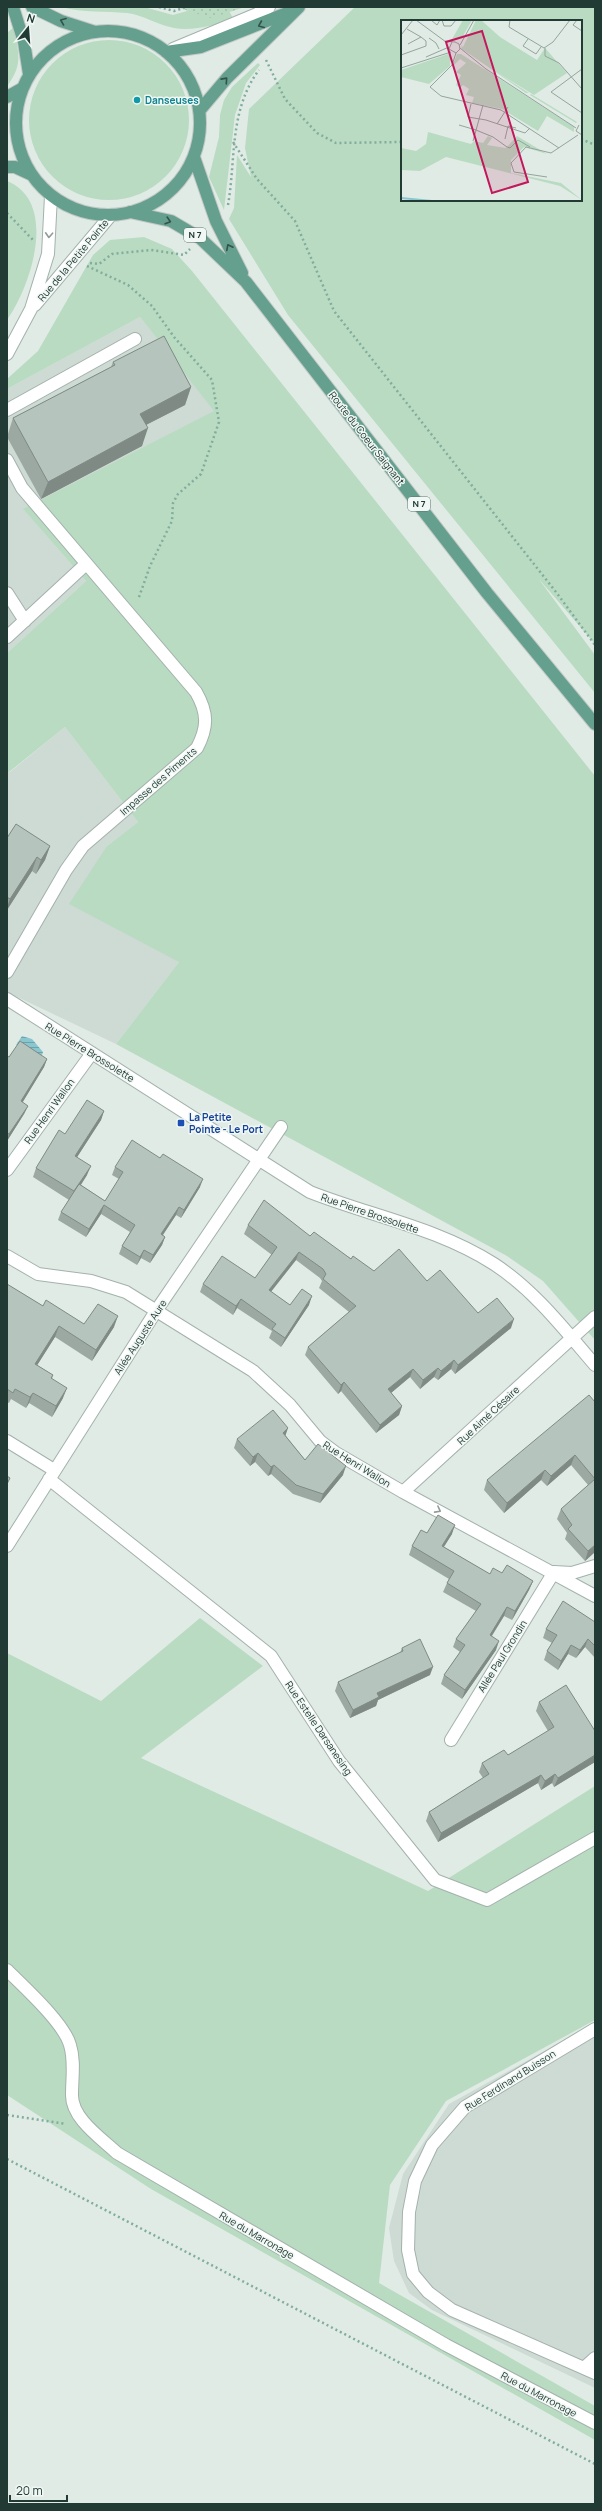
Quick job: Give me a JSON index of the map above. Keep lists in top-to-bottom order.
{
  "streets": {
    "main road": ["N 7", "Route du Coeur Saignant"],
    "street": [
      "Rue de la Petite Pointe",
      "Impasse des Piments",
      "Rue Pierre Brossolette",
      "Rue Henri Wallon",
      "Allée Auguste Aure",
      "Rue Aimé Césaire",
      "Allée Paul Grondin",
      "Rue Estelle Darsanesing",
      "Rue Ferdinand Buisson",
      "Rue du Marronage"
    ]
  },
  "crossings": [
    ["Rue Pierre Brossolette", "Rue Henri Wallon"],
    ["Rue Pierre Brossolette", "Allée Auguste Aure"],
    ["Rue Pierre Brossolette", "Rue Aimé Césaire"],
    ["Rue Henri Wallon", "Allée Auguste Aure"],
    ["Rue Henri Wallon", "Rue Aimé Césaire"],
    ["Rue Henri Wallon", "Allée Paul Grondin"],
    ["Allée Auguste Aure", "Rue Estelle Darsanesing"]
  ],
  "places": {
    "other": ["Danseuses"],
    "transit": ["La Petite Pointe - Le Port"]
  },
  "scale_bar": "20 m",
  "north": "top"
}
